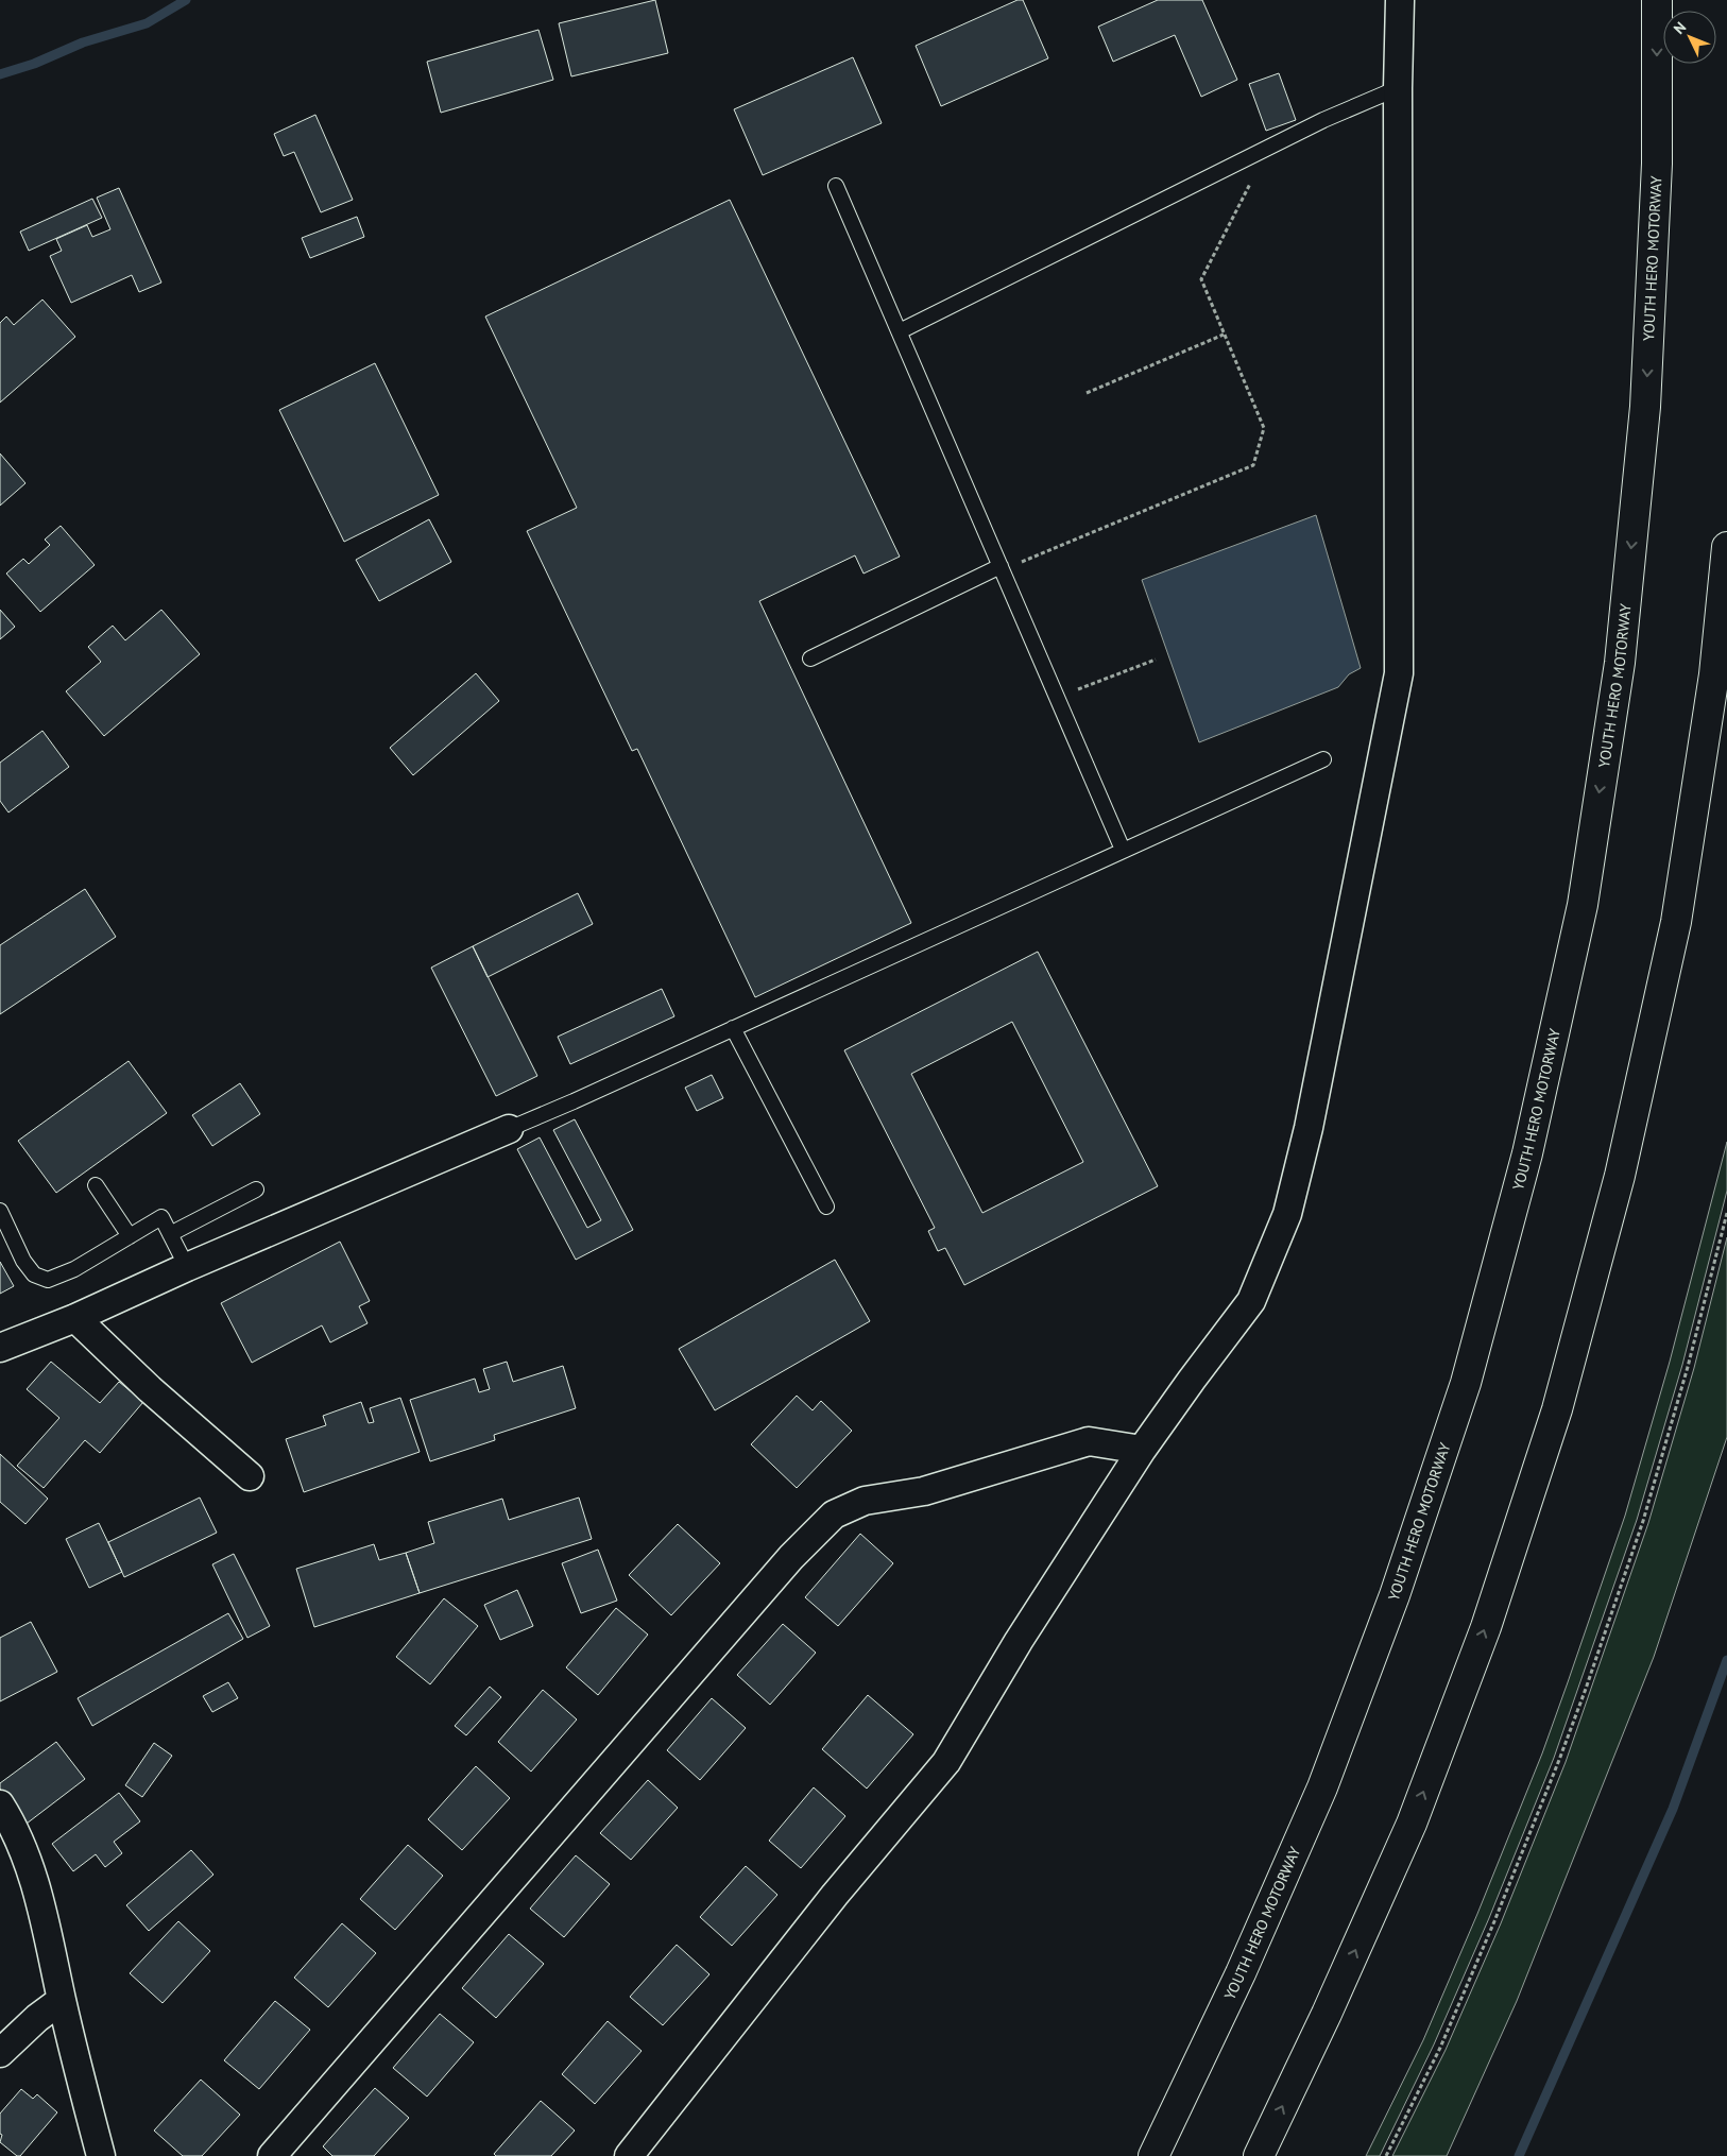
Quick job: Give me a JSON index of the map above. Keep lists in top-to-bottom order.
{
  "streets": {
    "highway": ["YOUTH HERO MOTORWAY"]
  },
  "north": "top left"
}
